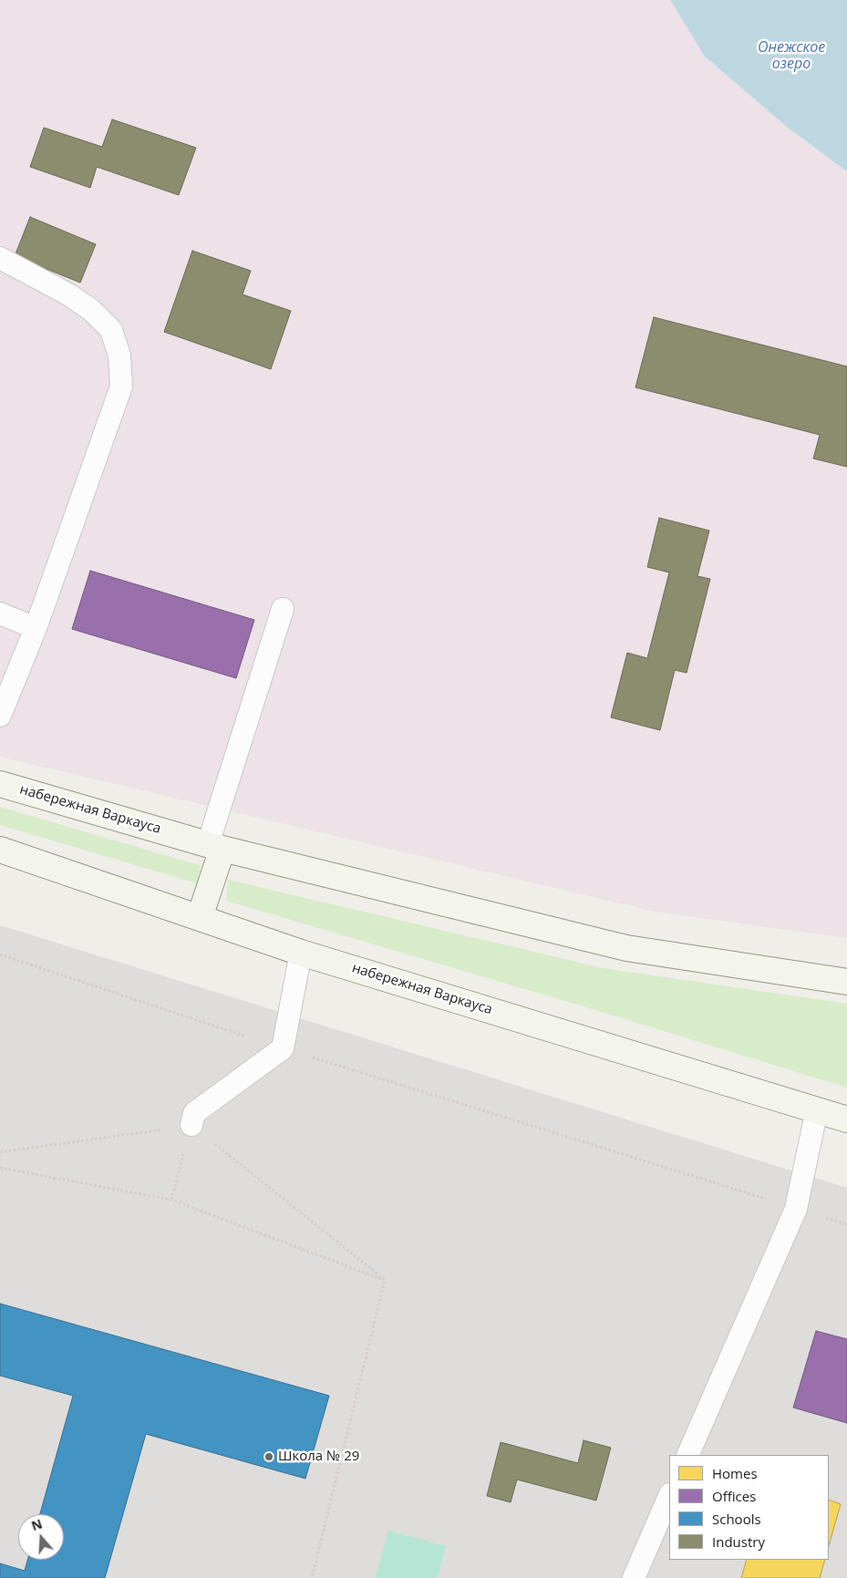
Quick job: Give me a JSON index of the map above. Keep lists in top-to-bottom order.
{
  "streets": {
    "main road": ["набережная Варкауса"]
  },
  "water": ["Онежское озеро"],
  "places": ["Школа № 29"],
  "legend": [
    "Homes",
    "Offices",
    "Schools",
    "Industry"
  ],
  "north": "top"
}
